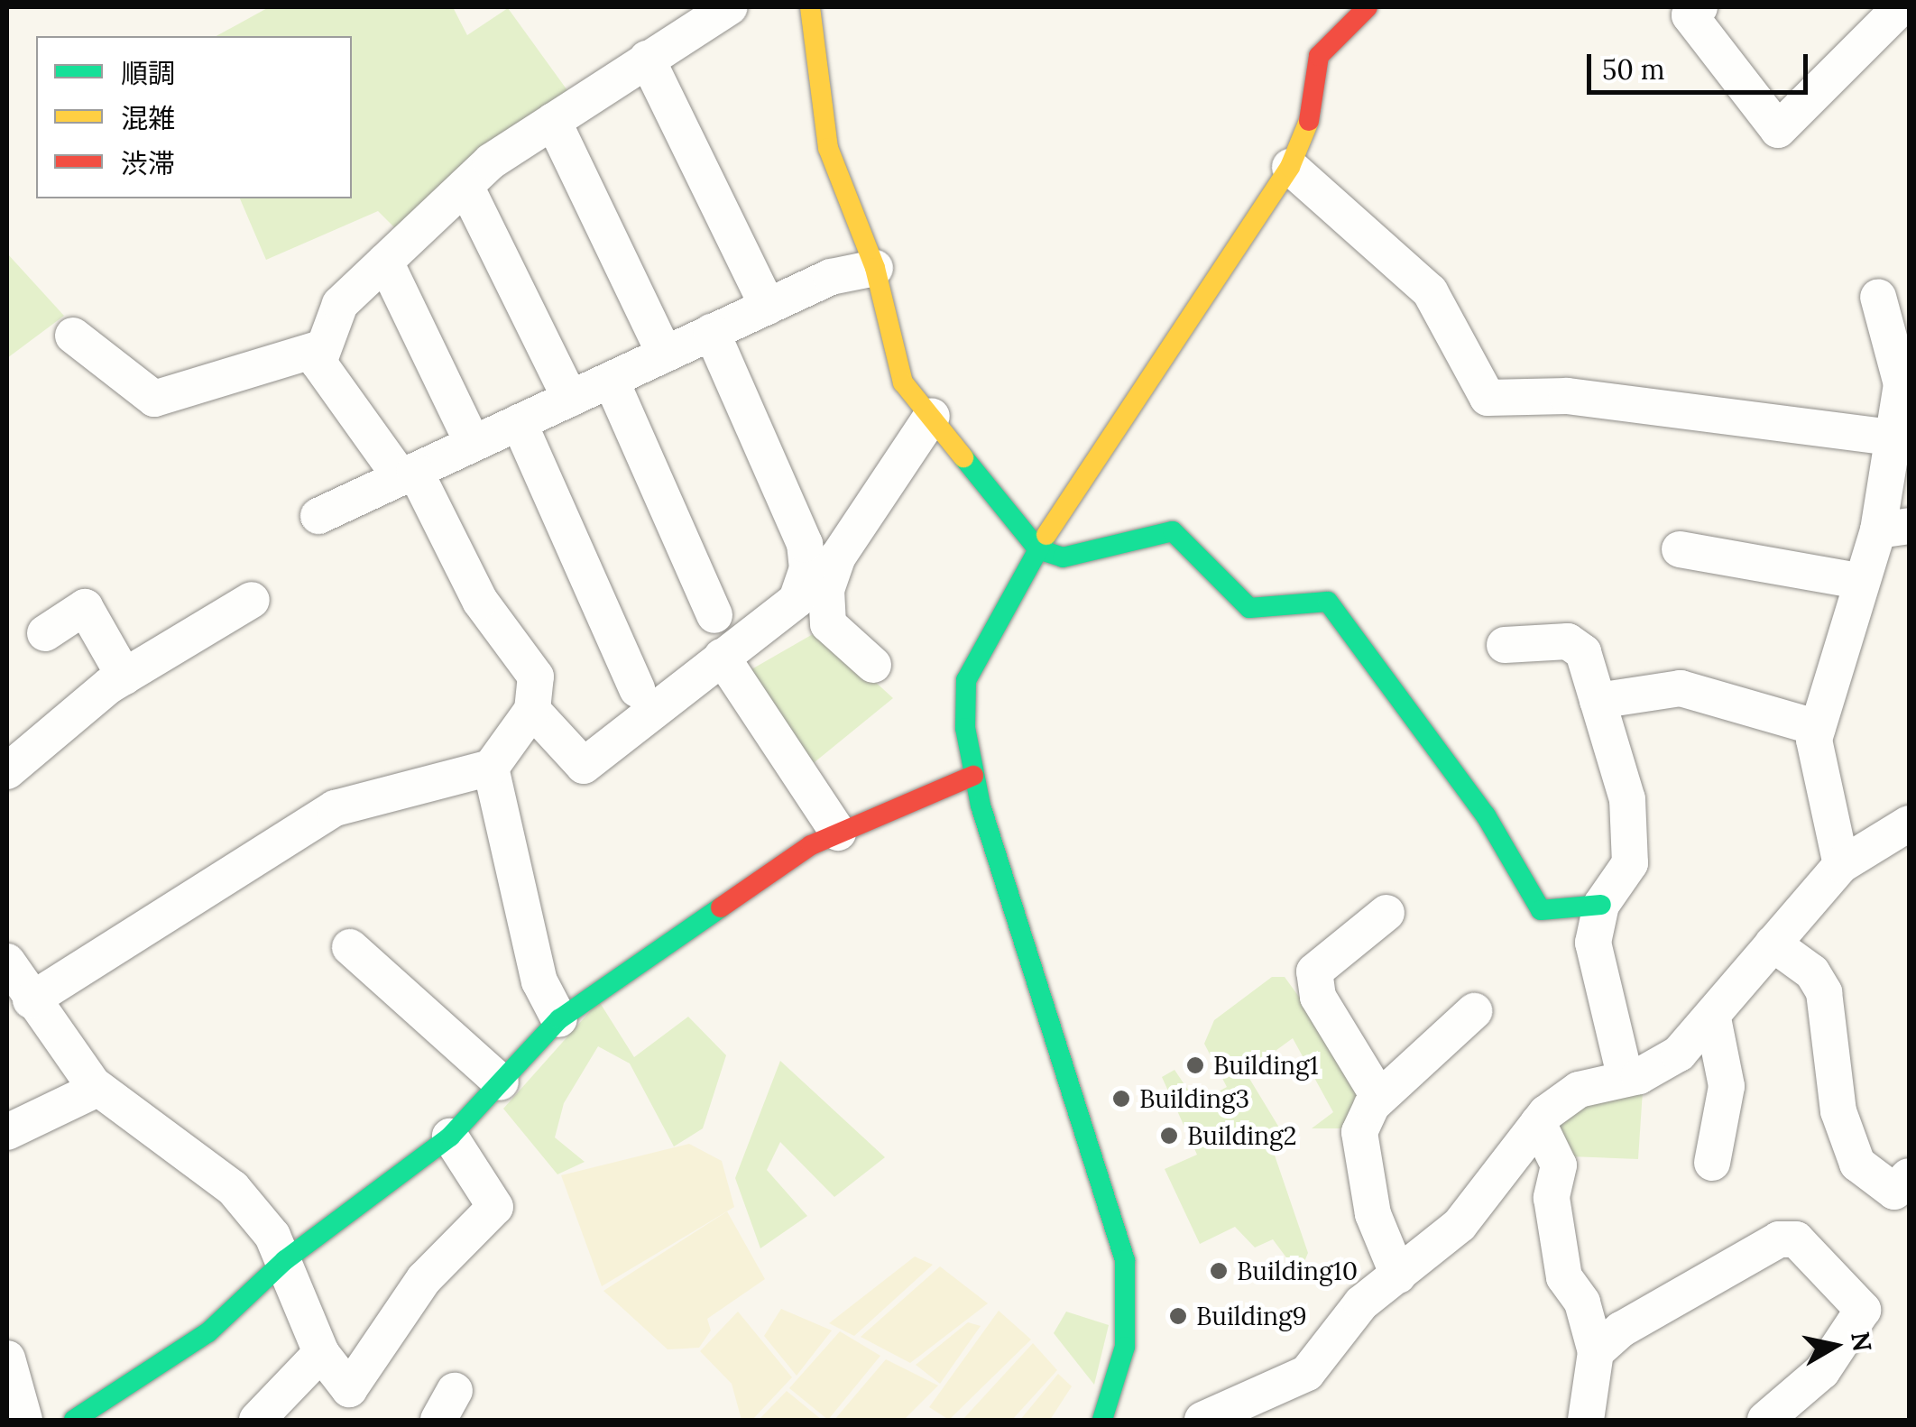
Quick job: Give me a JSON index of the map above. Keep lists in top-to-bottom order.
{
  "places": [
    "Building1",
    "Building3",
    "Building2",
    "Building10",
    "Building9"
  ],
  "legend": ["順調", "混雑", "渋滞"],
  "scale_bar": "50 m",
  "north": "right"
}
